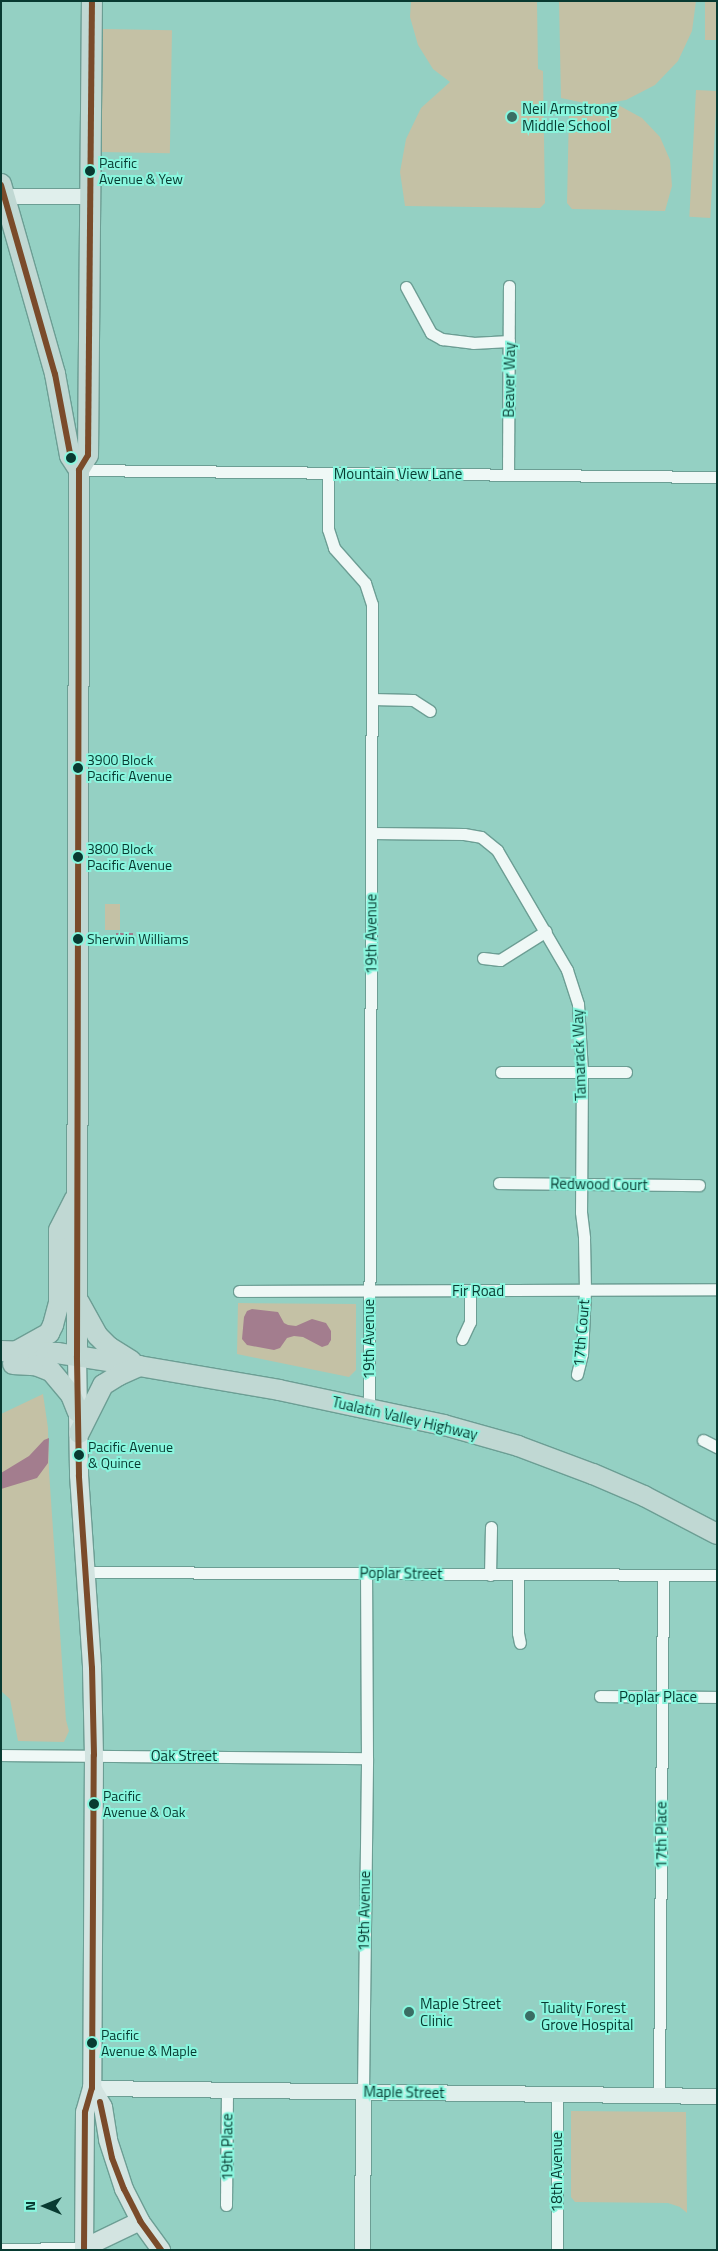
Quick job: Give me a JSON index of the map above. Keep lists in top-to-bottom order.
{
  "streets": {
    "highway": ["Tualatin Valley Highway"],
    "street": [
      "Beaver Way",
      "Mountain View Lane",
      "19th Avenue",
      "Tamarack Way",
      "Redwood Court",
      "Fir Road",
      "17th Court",
      "Poplar Street",
      "Poplar Place",
      "Oak Street",
      "17th Place",
      "Maple Street",
      "19th Place",
      "18th Avenue"
    ]
  },
  "crossings": [
    ["Beaver Way", "Mountain View Lane"],
    ["Mountain View Lane", "19th Avenue"],
    ["19th Avenue", "Tamarack Way"],
    ["19th Avenue", "Fir Road"],
    ["19th Avenue", "Tualatin Valley Highway"],
    ["19th Avenue", "Poplar Street"],
    ["19th Avenue", "Oak Street"],
    ["19th Avenue", "Maple Street"],
    ["Tamarack Way", "Redwood Court"],
    ["Tamarack Way", "Fir Road"],
    ["Tamarack Way", "17th Court"],
    ["Fir Road", "17th Court"],
    ["Poplar Street", "17th Place"],
    ["Poplar Place", "17th Place"],
    ["17th Place", "Maple Street"],
    ["Maple Street", "19th Place"],
    ["Maple Street", "18th Avenue"]
  ],
  "places": [
    "Neil Armstrong Middle School",
    "Pacific Avenue & Yew",
    "3900 Block Pacific Avenue",
    "3800 Block Pacific Avenue",
    "Sherwin Williams",
    "Pacific Avenue & Quince",
    "Pacific Avenue & Oak",
    "Maple Street Clinic",
    "Tuality Forest Grove Hospital",
    "Pacific Avenue & Maple"
  ],
  "north": "left"
}
